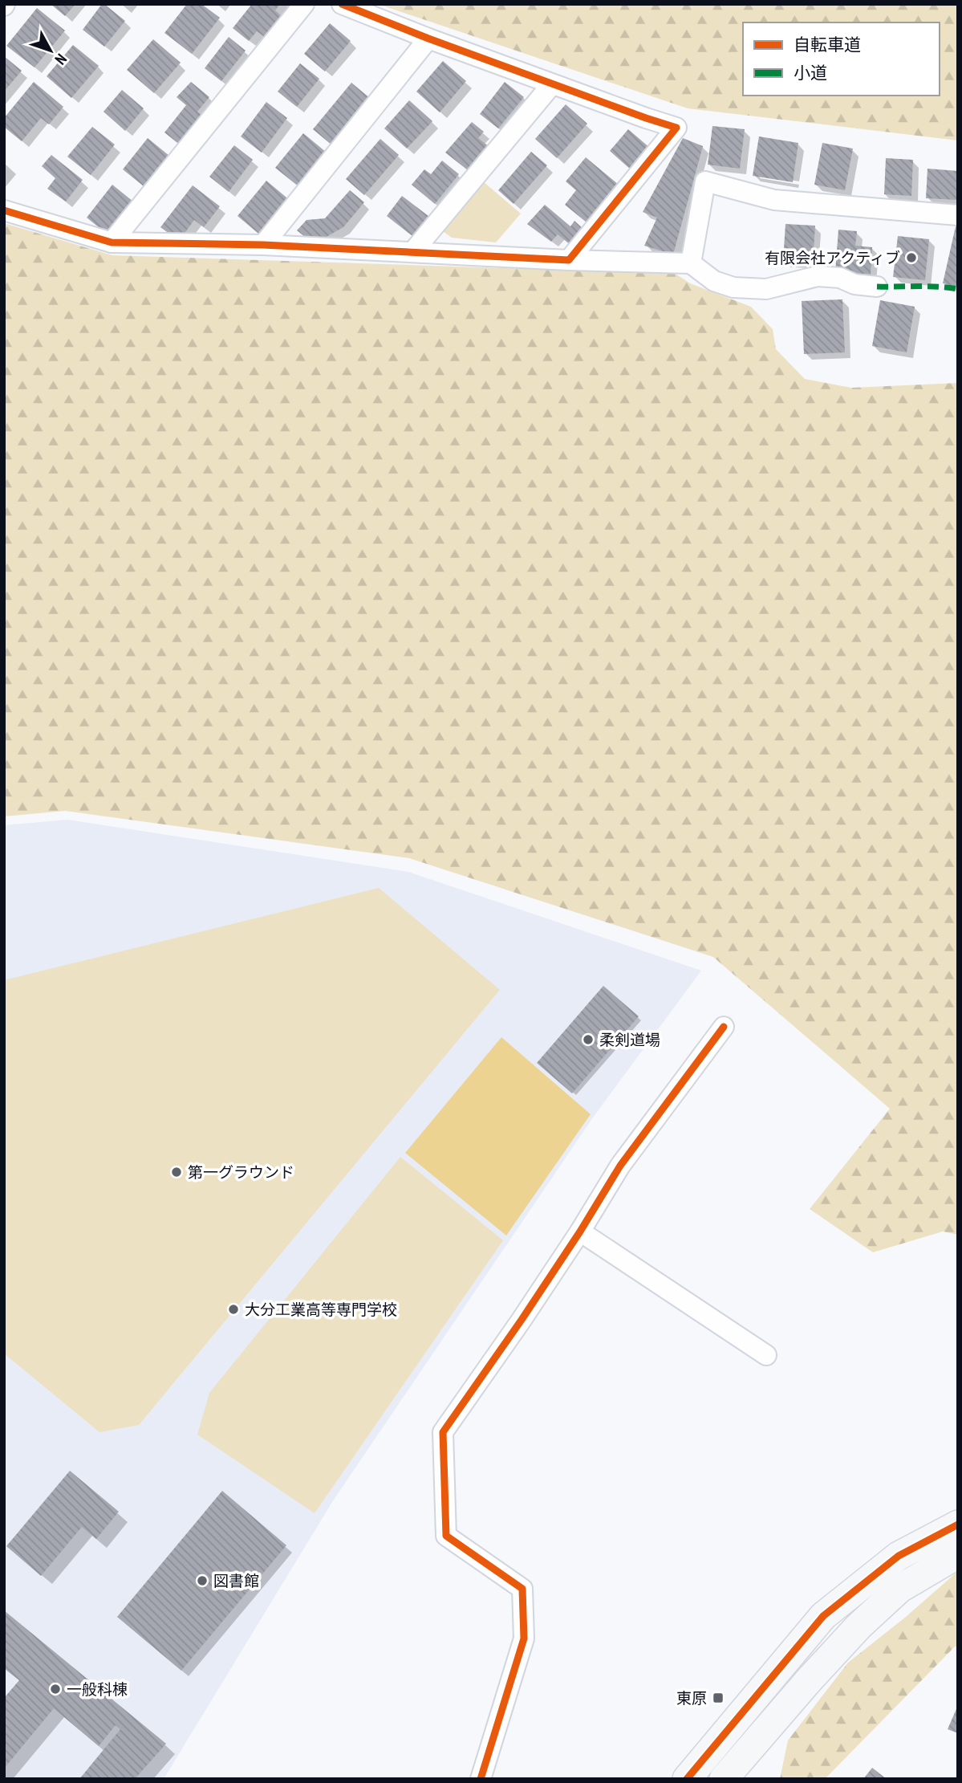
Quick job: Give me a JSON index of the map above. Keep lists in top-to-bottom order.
{
  "places": {
    "other": [
      "有限会社アクティブ",
      "柔剣道場",
      "第一グラウンド",
      "大分工業高等専門学校",
      "図書館",
      "一般科棟"
    ],
    "transit": ["東原"]
  },
  "legend": ["自転車道", "小道"],
  "north": "bottom right"
}
